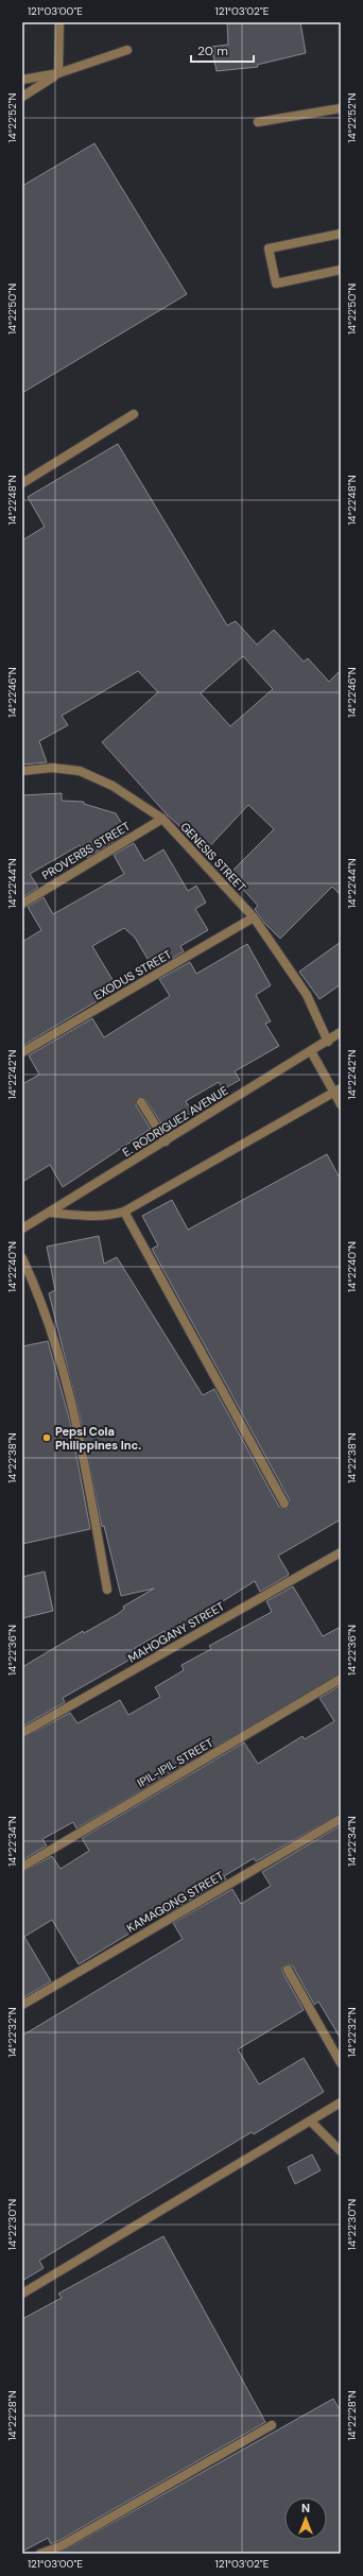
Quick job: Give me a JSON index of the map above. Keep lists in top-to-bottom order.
{
  "streets": {
    "street": [
      "PROVERBS STREET",
      "GENESIS STREET",
      "EXODUS STREET",
      "E. RODRIGUEZ AVENUE",
      "MAHOGANY STREET",
      "IPIL-IPIL STREET",
      "KAMAGONG STREET"
    ]
  },
  "crossings": [
    ["PROVERBS STREET", "GENESIS STREET"],
    ["GENESIS STREET", "EXODUS STREET"],
    ["GENESIS STREET", "E. RODRIGUEZ AVENUE"]
  ],
  "places": ["Pepsi Cola Philippines Inc."],
  "scale_bar": "20 m",
  "north": "top",
  "coordinates": [
    "121°03'00\"E",
    "121°03'02\"E",
    "14°22'52\"N",
    "14°22'50\"N",
    "14°22'48\"N",
    "14°22'46\"N",
    "14°22'44\"N",
    "14°22'42\"N",
    "14°22'40\"N",
    "14°22'38\"N",
    "14°22'36\"N",
    "14°22'34\"N",
    "14°22'32\"N",
    "14°22'30\"N",
    "14°22'28\"N"
  ]
}
